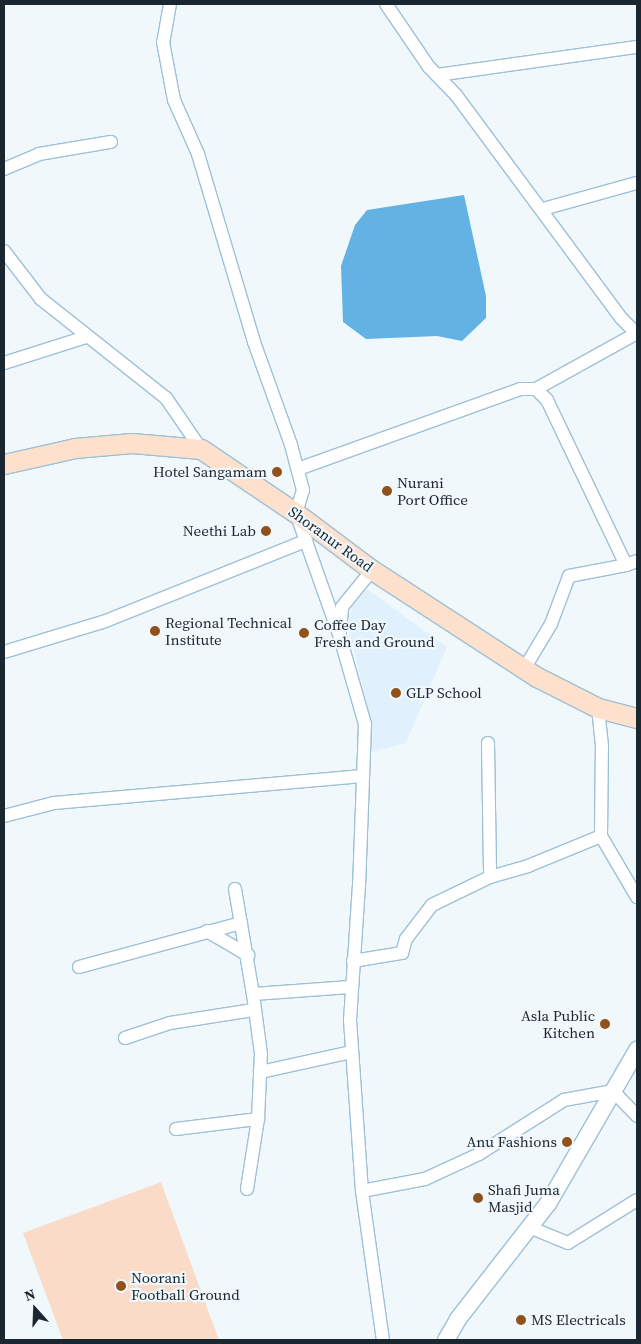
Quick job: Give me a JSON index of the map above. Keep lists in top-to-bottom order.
{
  "streets": {
    "main road": ["Shoranur Road"]
  },
  "places": [
    "Hotel Sangamam",
    "Nurani Port Office",
    "Neethi Lab",
    "Regional Technical Institute",
    "Coffee Day Fresh and Ground",
    "GLP School",
    "Asla Public Kitchen",
    "Anu Fashions",
    "Shafi Juma Masjid",
    "Noorani Football Ground",
    "MS Electricals"
  ],
  "north": "top"
}
